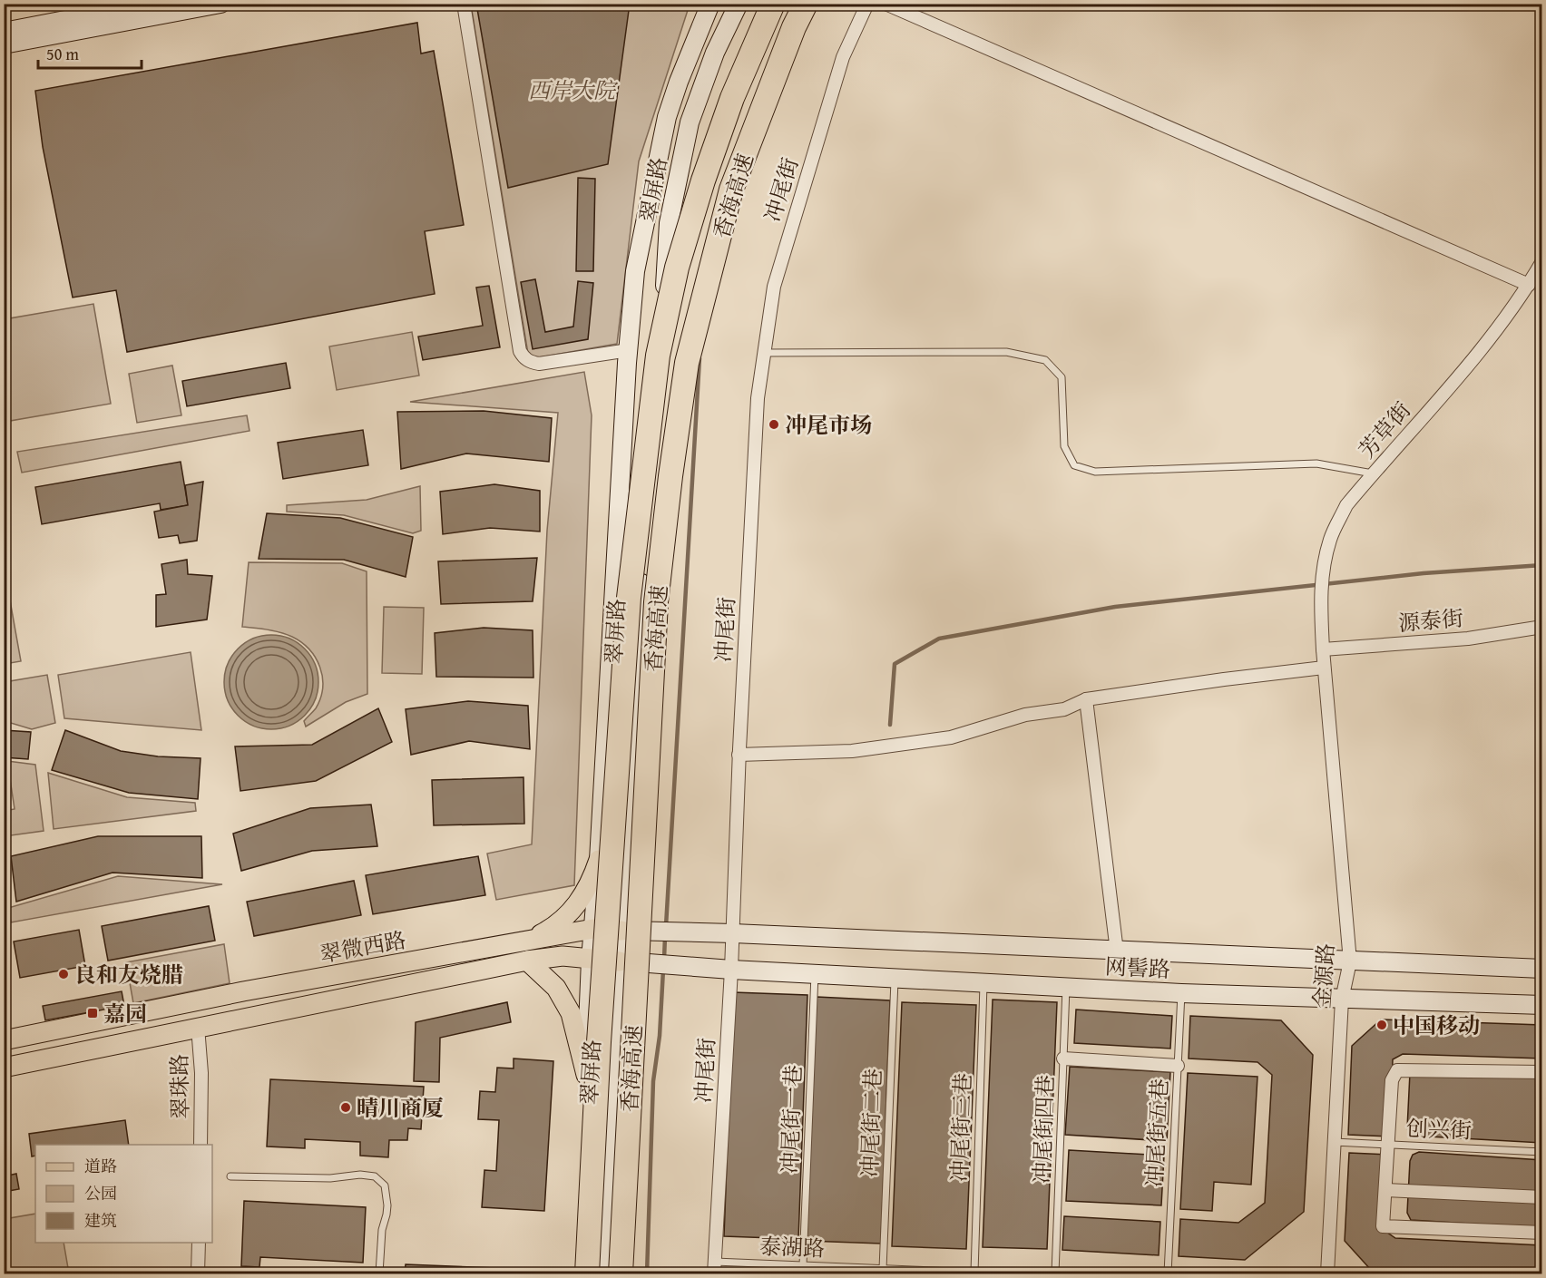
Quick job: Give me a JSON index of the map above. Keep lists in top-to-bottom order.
{
  "streets": {
    "highway": ["香海高速"],
    "main road": ["翠屏路", "翠微西路", "网髻路"],
    "street": [
      "冲尾街",
      "芳草街",
      "源泰街",
      "金源路",
      "翠珠路"
    ],
    "lane": [
      "冲尾街一巷",
      "冲尾街二巷",
      "冲尾街三巷",
      "冲尾街四巷",
      "创兴街",
      "冲尾街五巷",
      "泰湖路"
    ]
  },
  "crossings": [
    ["翠屏路", "翠微西路"],
    ["冲尾街", "翠微西路"],
    ["冲尾街", "网髻路"],
    ["冲尾街", "泰湖路"],
    ["芳草街", "源泰街"],
    ["芳草街", "金源路"],
    ["源泰街", "金源路"],
    ["翠微西路", "网髻路"],
    ["翠微西路", "金源路"],
    ["翠微西路", "翠珠路"],
    ["网髻路", "金源路"],
    ["网髻路", "冲尾街一巷"],
    ["网髻路", "冲尾街二巷"],
    ["网髻路", "冲尾街三巷"],
    ["网髻路", "冲尾街四巷"],
    ["网髻路", "冲尾街五巷"],
    ["金源路", "创兴街"],
    ["冲尾街一巷", "泰湖路"],
    ["冲尾街二巷", "泰湖路"],
    ["冲尾街三巷", "泰湖路"]
  ],
  "parks": ["西岸大院"],
  "places": {
    "other": [
      "冲尾市场",
      "良和友烧腊",
      "中国移动",
      "晴川商厦"
    ],
    "transit": ["嘉园"]
  },
  "legend": ["道路", "公园", "建筑"],
  "scale_bar": "50 m"
}
